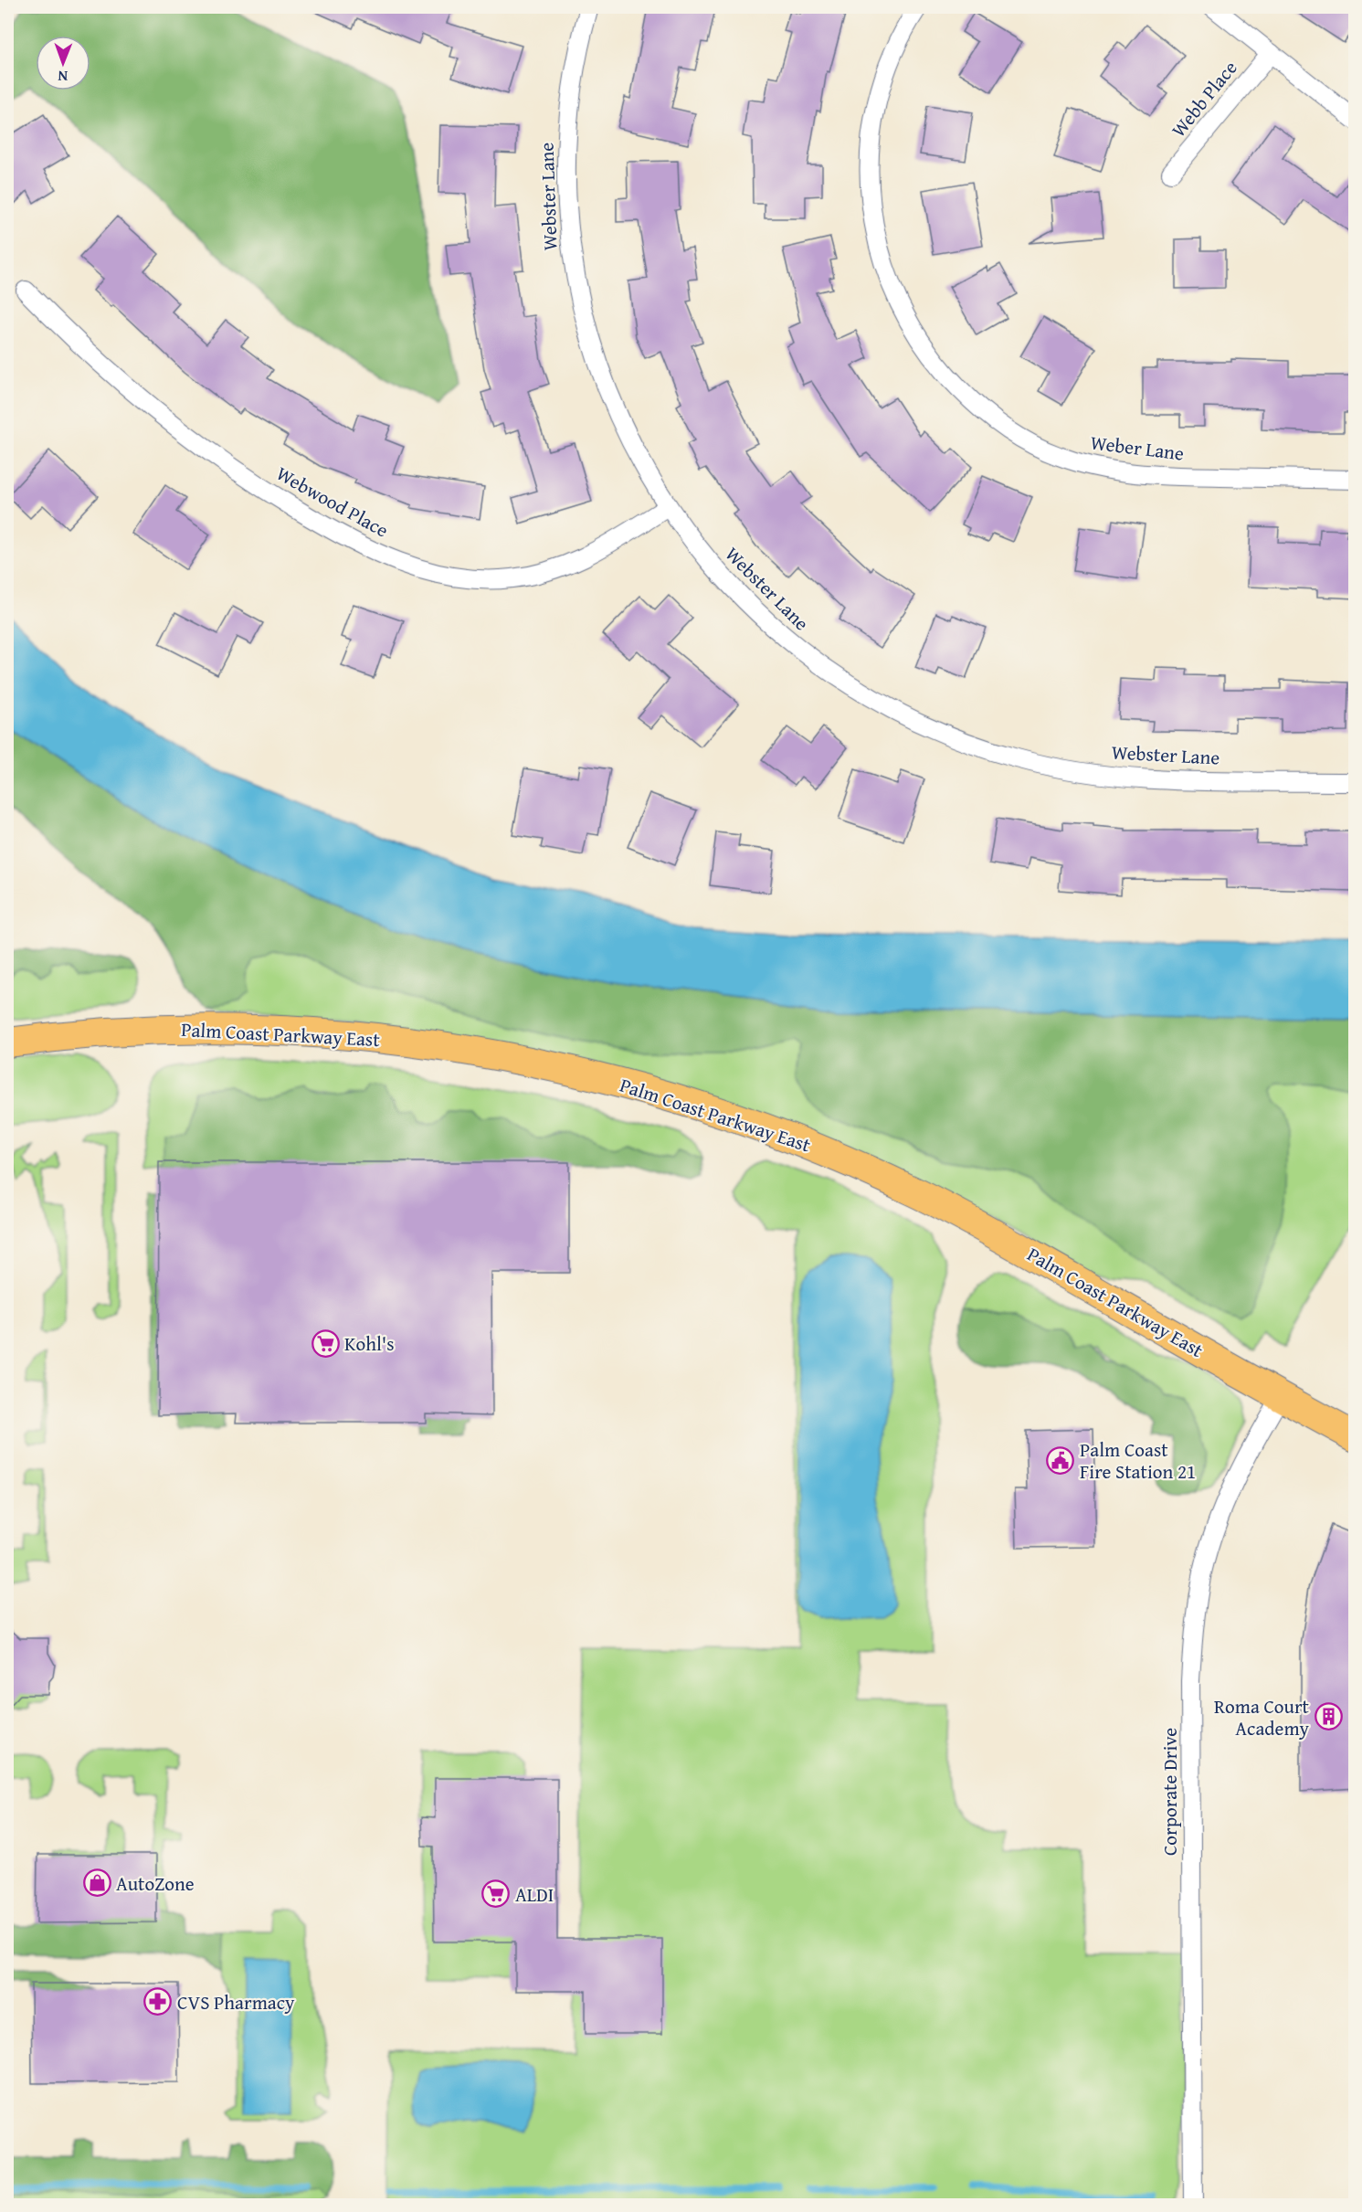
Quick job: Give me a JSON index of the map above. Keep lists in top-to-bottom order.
{
  "streets": {
    "main road": ["Palm Coast Parkway East"],
    "street": [
      "Webb Place",
      "Webster Lane",
      "Weber Lane",
      "Webwood Place",
      "Corporate Drive"
    ]
  },
  "crossings": [
    ["Webster Lane", "Webwood Place"],
    ["Palm Coast Parkway East", "Corporate Drive"]
  ],
  "places": {
    "supermarket": ["Kohl's", "ALDI"],
    "public building": ["Palm Coast Fire Station 21"],
    "building": ["Roma Court Academy"],
    "shop": ["AutoZone"],
    "pharmacy": ["CVS Pharmacy"]
  },
  "north": "bottom"
}
